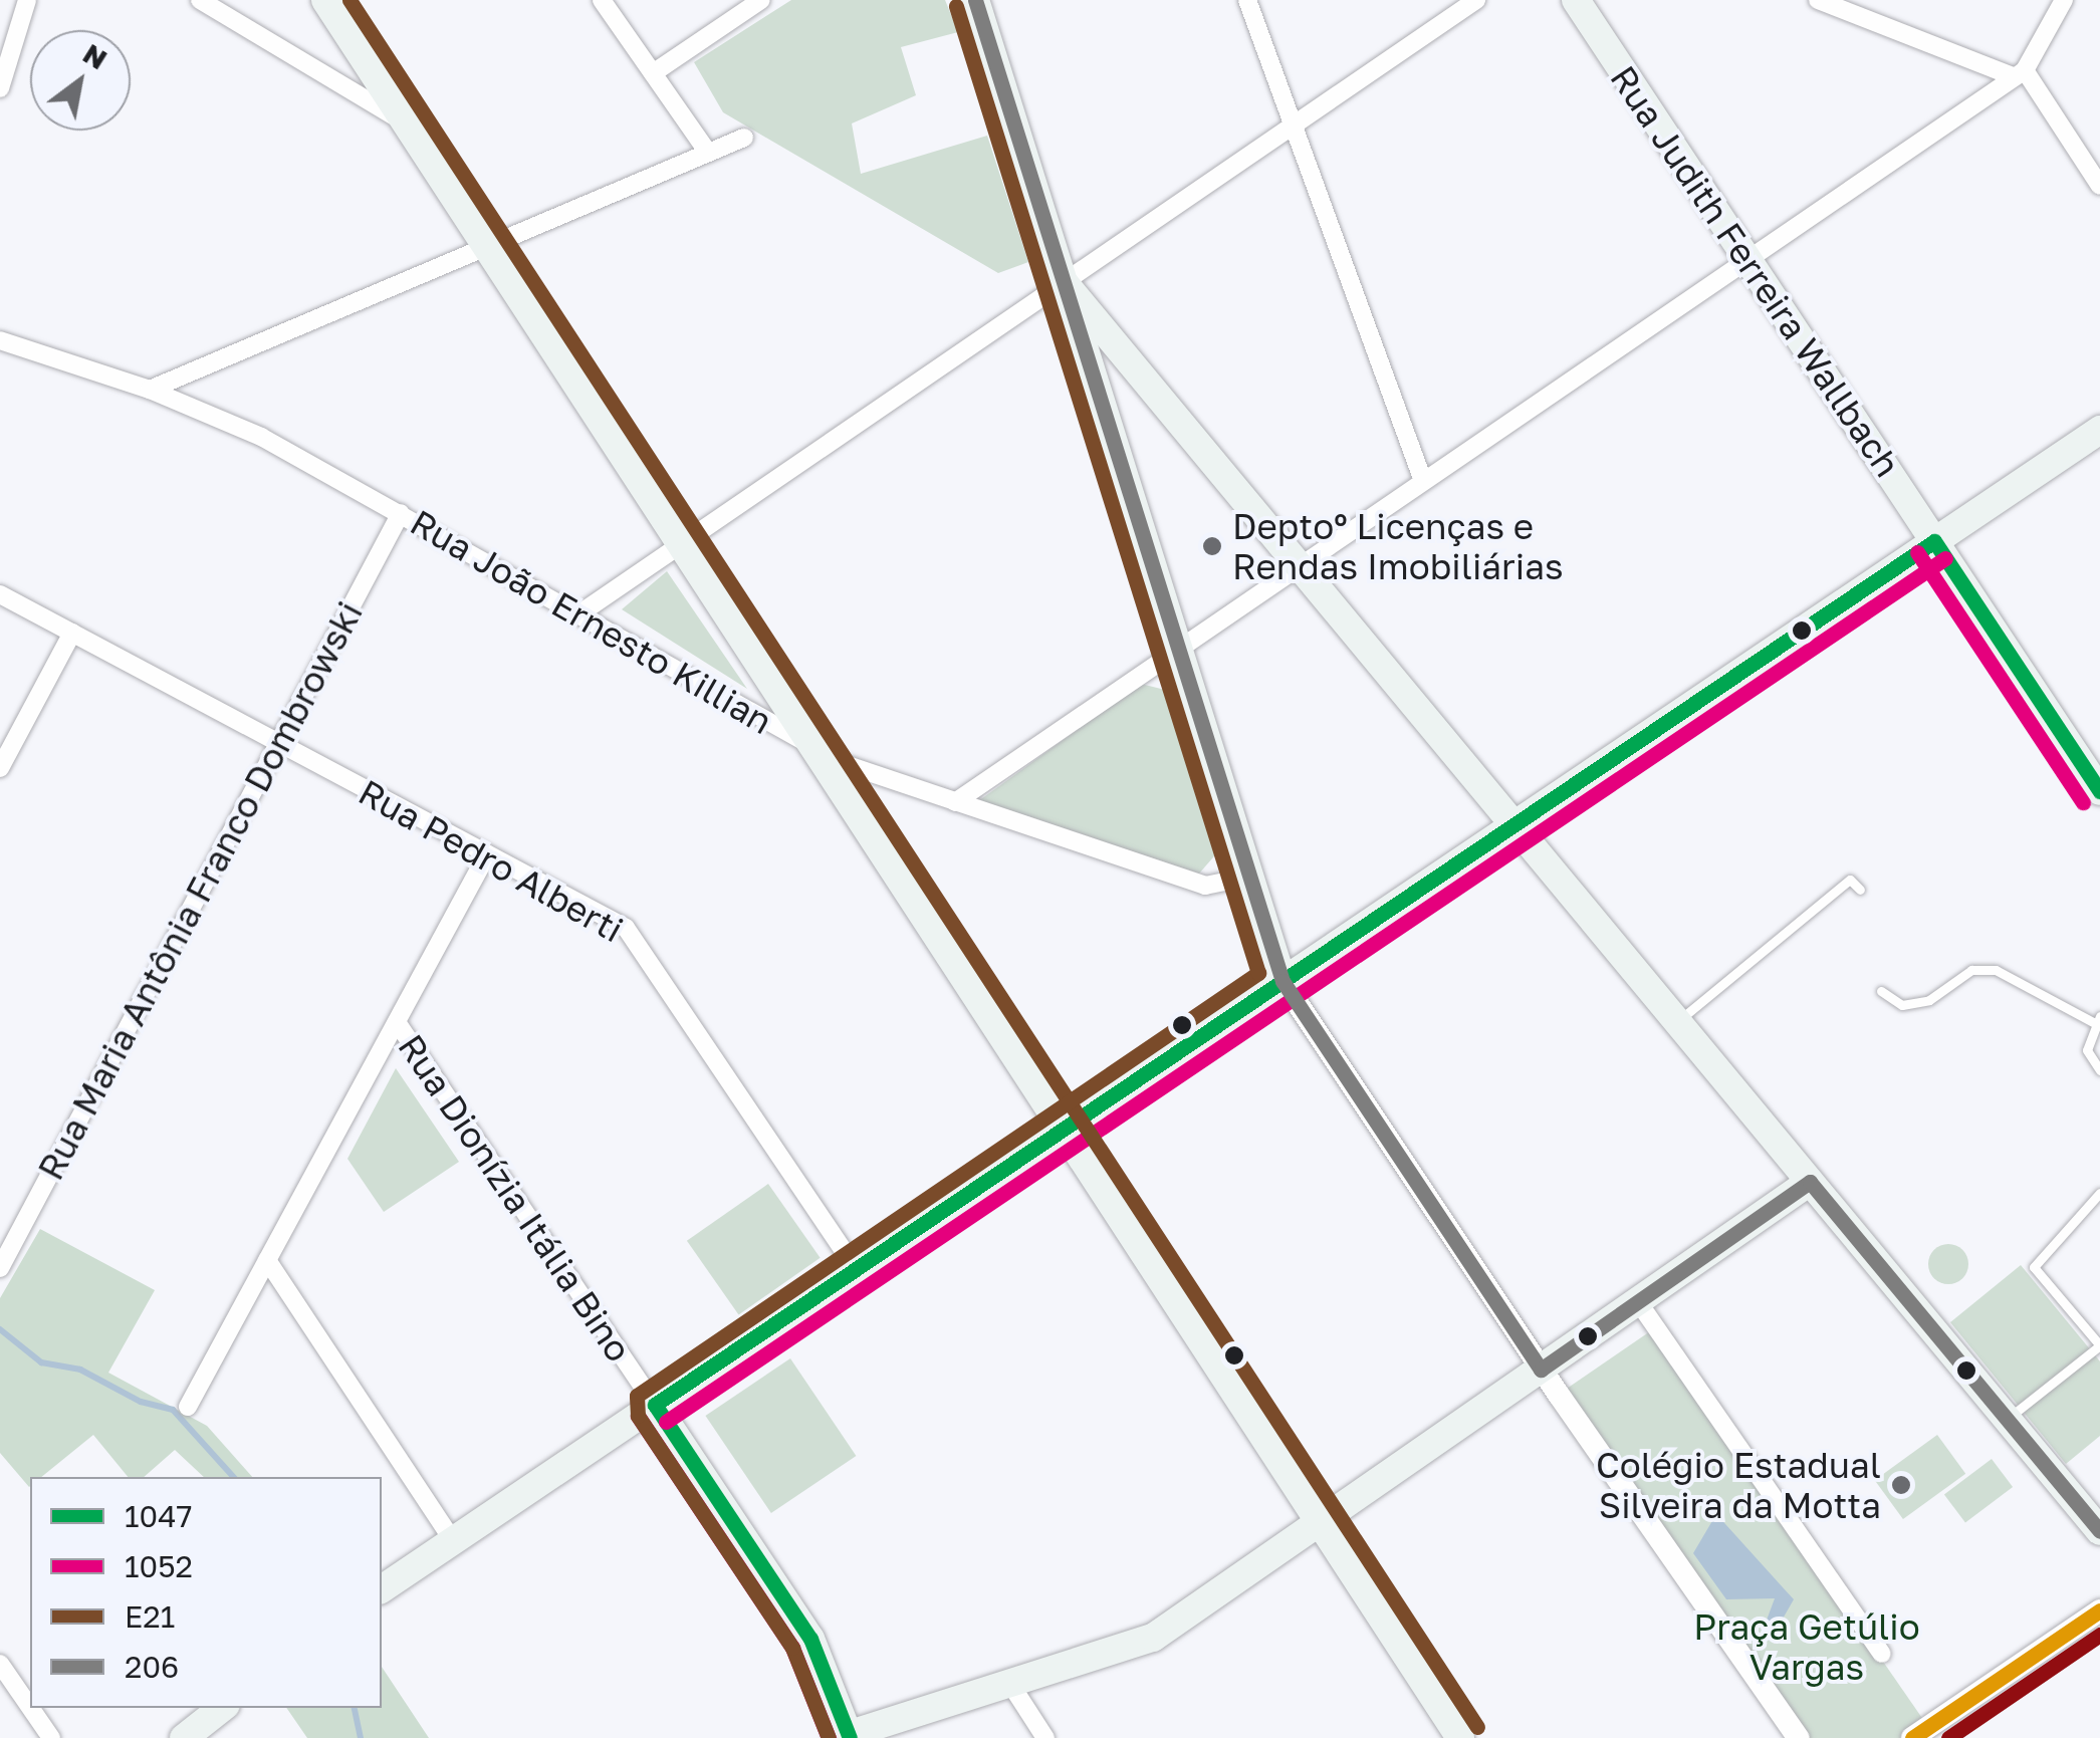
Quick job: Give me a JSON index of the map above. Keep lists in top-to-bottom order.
{
  "streets": {
    "main road": ["Rua Judith Ferreira Wallbach", "Rua Dionízia Itália Bino"],
    "street": ["Rua João Ernesto Killian", "Rua Pedro Alberti", "Rua Maria Antônia Franco Dombrowski"]
  },
  "crossings": [
    ["Rua João Ernesto Killian", "Rua Maria Antônia Franco Dombrowski"],
    ["Rua Pedro Alberti", "Rua Maria Antônia Franco Dombrowski"]
  ],
  "parks": ["Praça Getúlio Vargas"],
  "places": ["Deptoº Licenças e Rendas Imobiliárias", "Colégio Estadual Silveira da Motta"],
  "lines": [
    "transit line E21",
    "transit line 206",
    "transit line 1047",
    "transit line 1052"
  ],
  "legend": [
    "1047",
    "1052",
    "E21",
    "206"
  ],
  "north": "top right"
}
